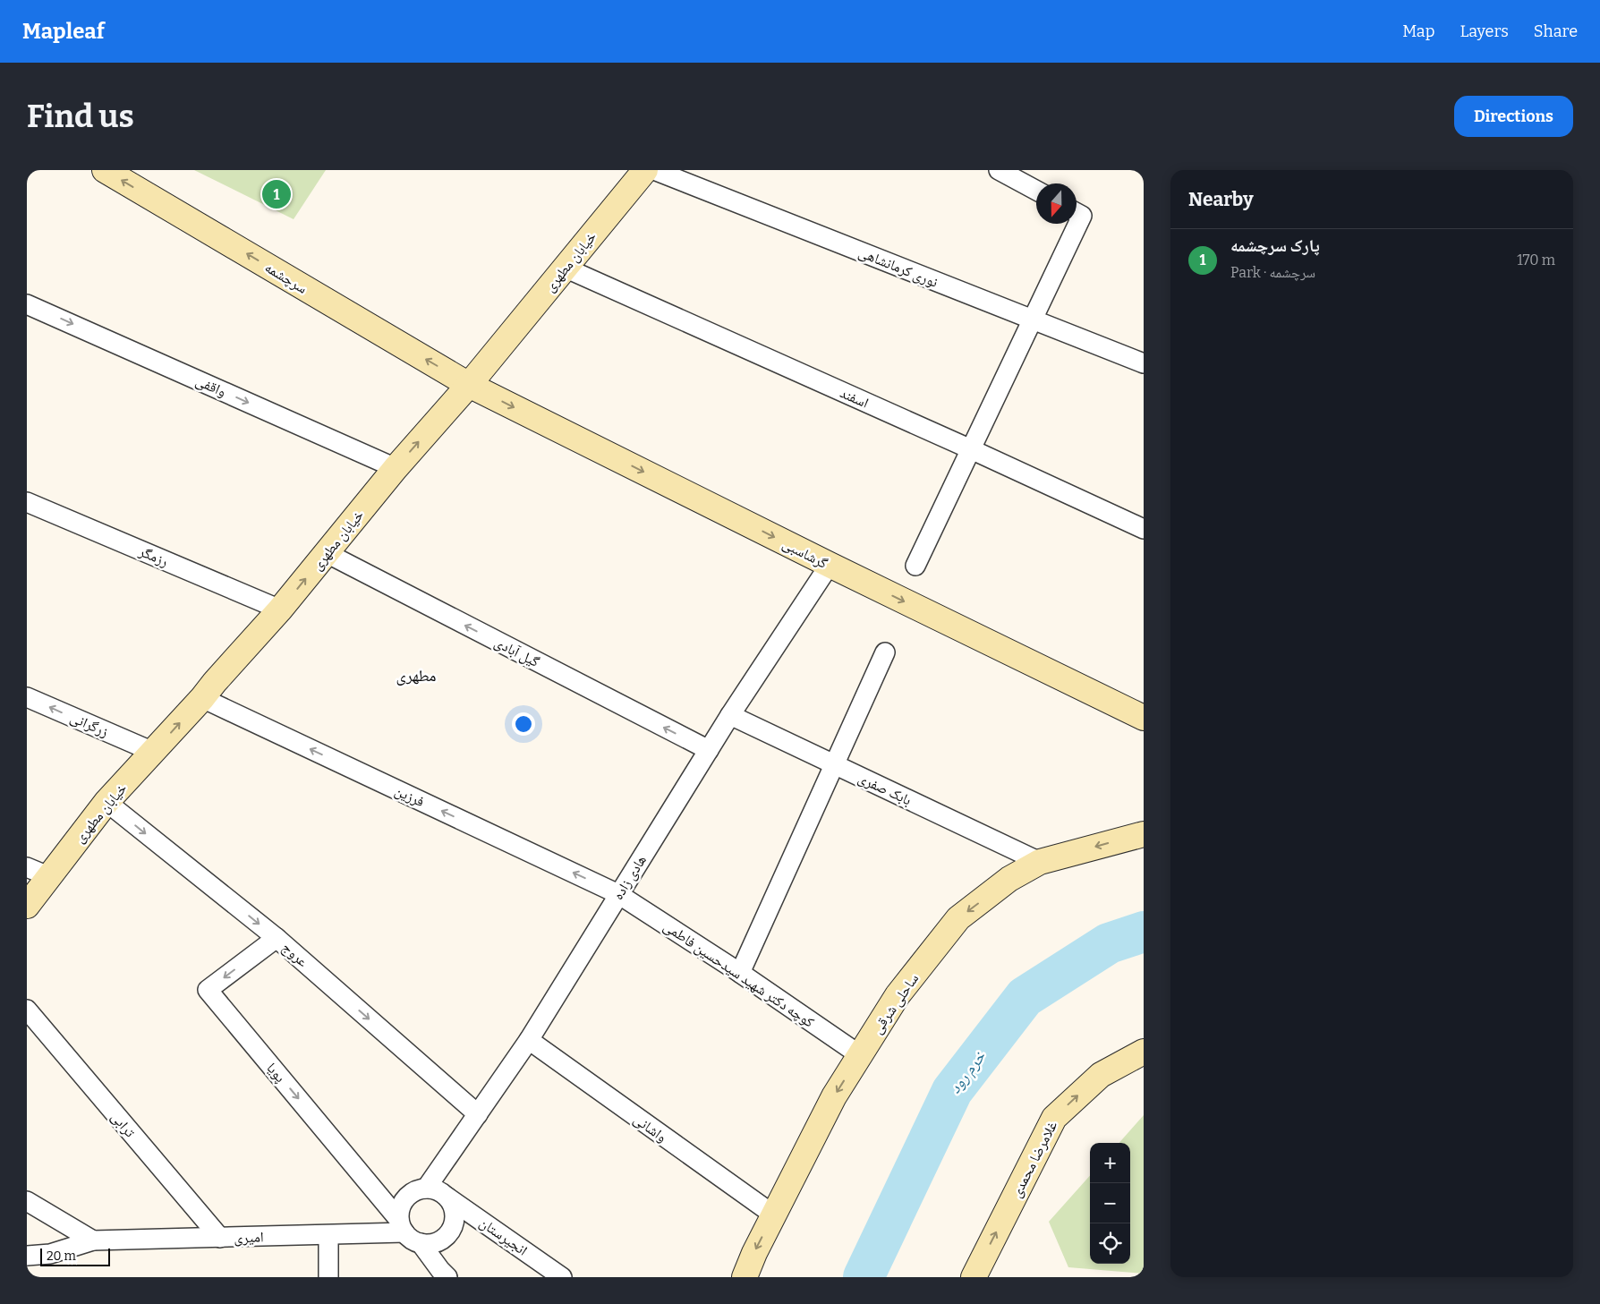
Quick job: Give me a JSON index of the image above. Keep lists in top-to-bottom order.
{
  "streets": {
    "main road": [
      "خیابان مطهری",
      "سرچشمه",
      "گرشاسبی",
      "ساحلی شرقی",
      "غلامرضا محمدی"
    ],
    "street": [
      "نوری کرمانشاهی",
      "واقفی",
      "اسفند",
      "رزمگر",
      "گیل آبادی",
      "زرگرانی",
      "بابک صفری",
      "فرزین",
      "هادی زاده",
      "عروج",
      "کوچه دکتر شهید سیدحسین فاطمی",
      "پویا",
      "ترابی",
      "واشانی",
      "انجیرستان",
      "امیری"
    ]
  },
  "crossings": [
    ["خیابان مطهری", "سرچشمه"],
    ["خیابان مطهری", "واقفی"],
    ["خیابان مطهری", "اسفند"],
    ["خیابان مطهری", "گرشاسبی"],
    ["خیابان مطهری", "رزمگر"],
    ["خیابان مطهری", "گیل آبادی"],
    ["خیابان مطهری", "زرگرانی"],
    ["خیابان مطهری", "فرزین"],
    ["خیابان مطهری", "عروج"],
    ["سرچشمه", "گرشاسبی"],
    ["گرشاسبی", "هادی زاده"],
    ["گیل آبادی", "هادی زاده"],
    ["بابک صفری", "هادی زاده"],
    ["بابک صفری", "ساحلی شرقی"],
    ["فرزین", "هادی زاده"],
    ["فرزین", "کوچه دکتر شهید سیدحسین فاطمی"],
    ["هادی زاده", "عروج"],
    ["هادی زاده", "کوچه دکتر شهید سیدحسین فاطمی"],
    ["هادی زاده", "پویا"],
    ["هادی زاده", "واشانی"],
    ["هادی زاده", "انجیرستان"],
    ["هادی زاده", "امیری"],
    ["عروج", "پویا"],
    ["کوچه دکتر شهید سیدحسین فاطمی", "ساحلی شرقی"],
    ["ساحلی شرقی", "واشانی"],
    ["پویا", "انجیرستان"],
    ["پویا", "امیری"],
    ["ترابی", "امیری"],
    ["انجیرستان", "امیری"]
  ],
  "one_way": [
    "سرچشمه",
    "واقفی",
    "گرشاسبی",
    "گیل آبادی",
    "زرگرانی",
    "فرزین",
    "عروج",
    "ساحلی شرقی",
    "پویا",
    "غلامرضا محمدی"
  ],
  "districts": ["مطهری"],
  "water": ["خرم رود"],
  "scale_bar": "20 m",
  "north": "bottom",
  "page": {
    "header": "Mapleaf",
    "nav": ["Map", "Layers", "Share"],
    "buttons": "Directions",
    "title": "Find us",
    "heading": "Nearby",
    "pins": "1",
    "list": [
      {
        "mark": "1",
        "name": "پارک سرچشمه",
        "note": "Park · سرچشمه",
        "value": "170 m"
      }
    ],
    "map_buttons": ["+", "−"],
    "scale": "20 m"
  }
}
